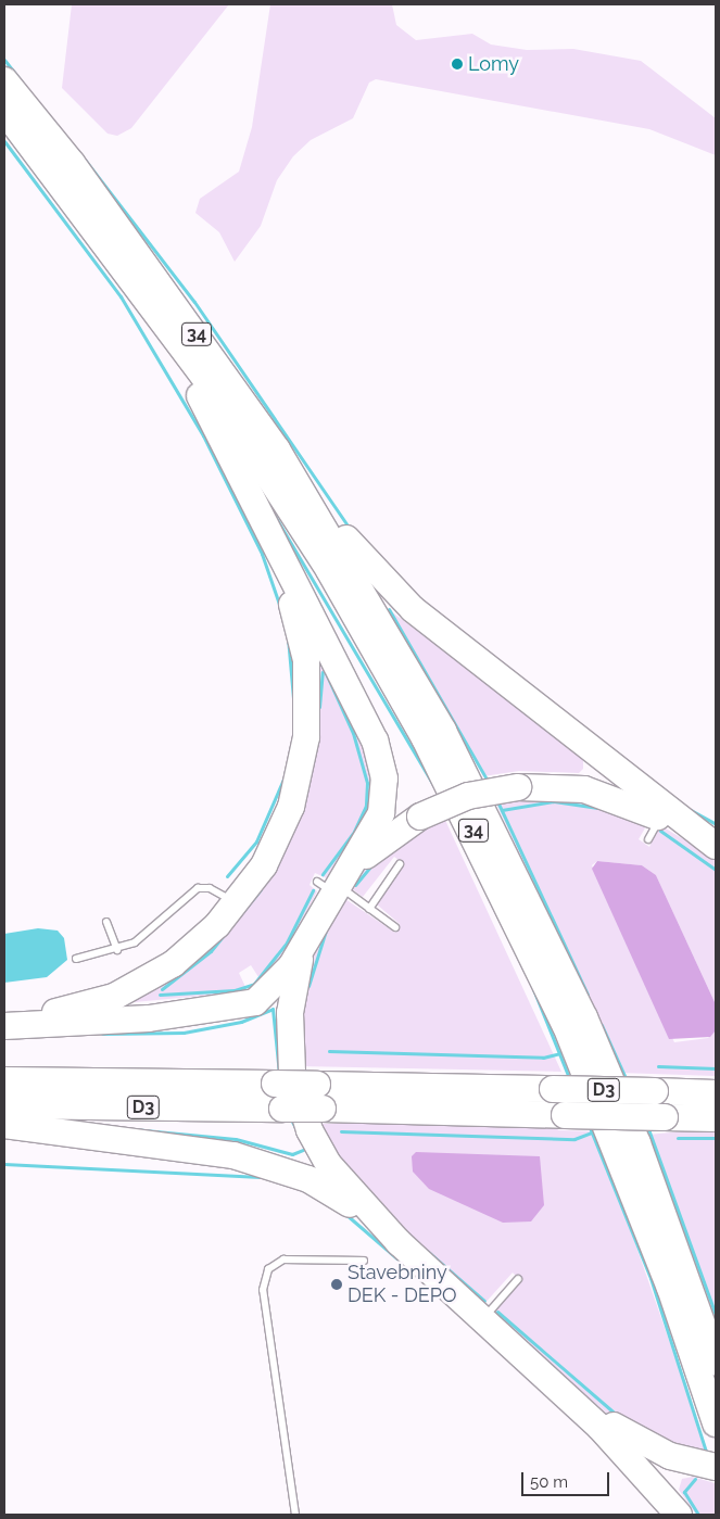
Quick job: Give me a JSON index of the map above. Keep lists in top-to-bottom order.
{
  "streets": {
    "highway": ["34", "D3"]
  },
  "places": ["Lomy", "Stavebniny DEK - DEPO"],
  "scale_bar": "50 m"
}
